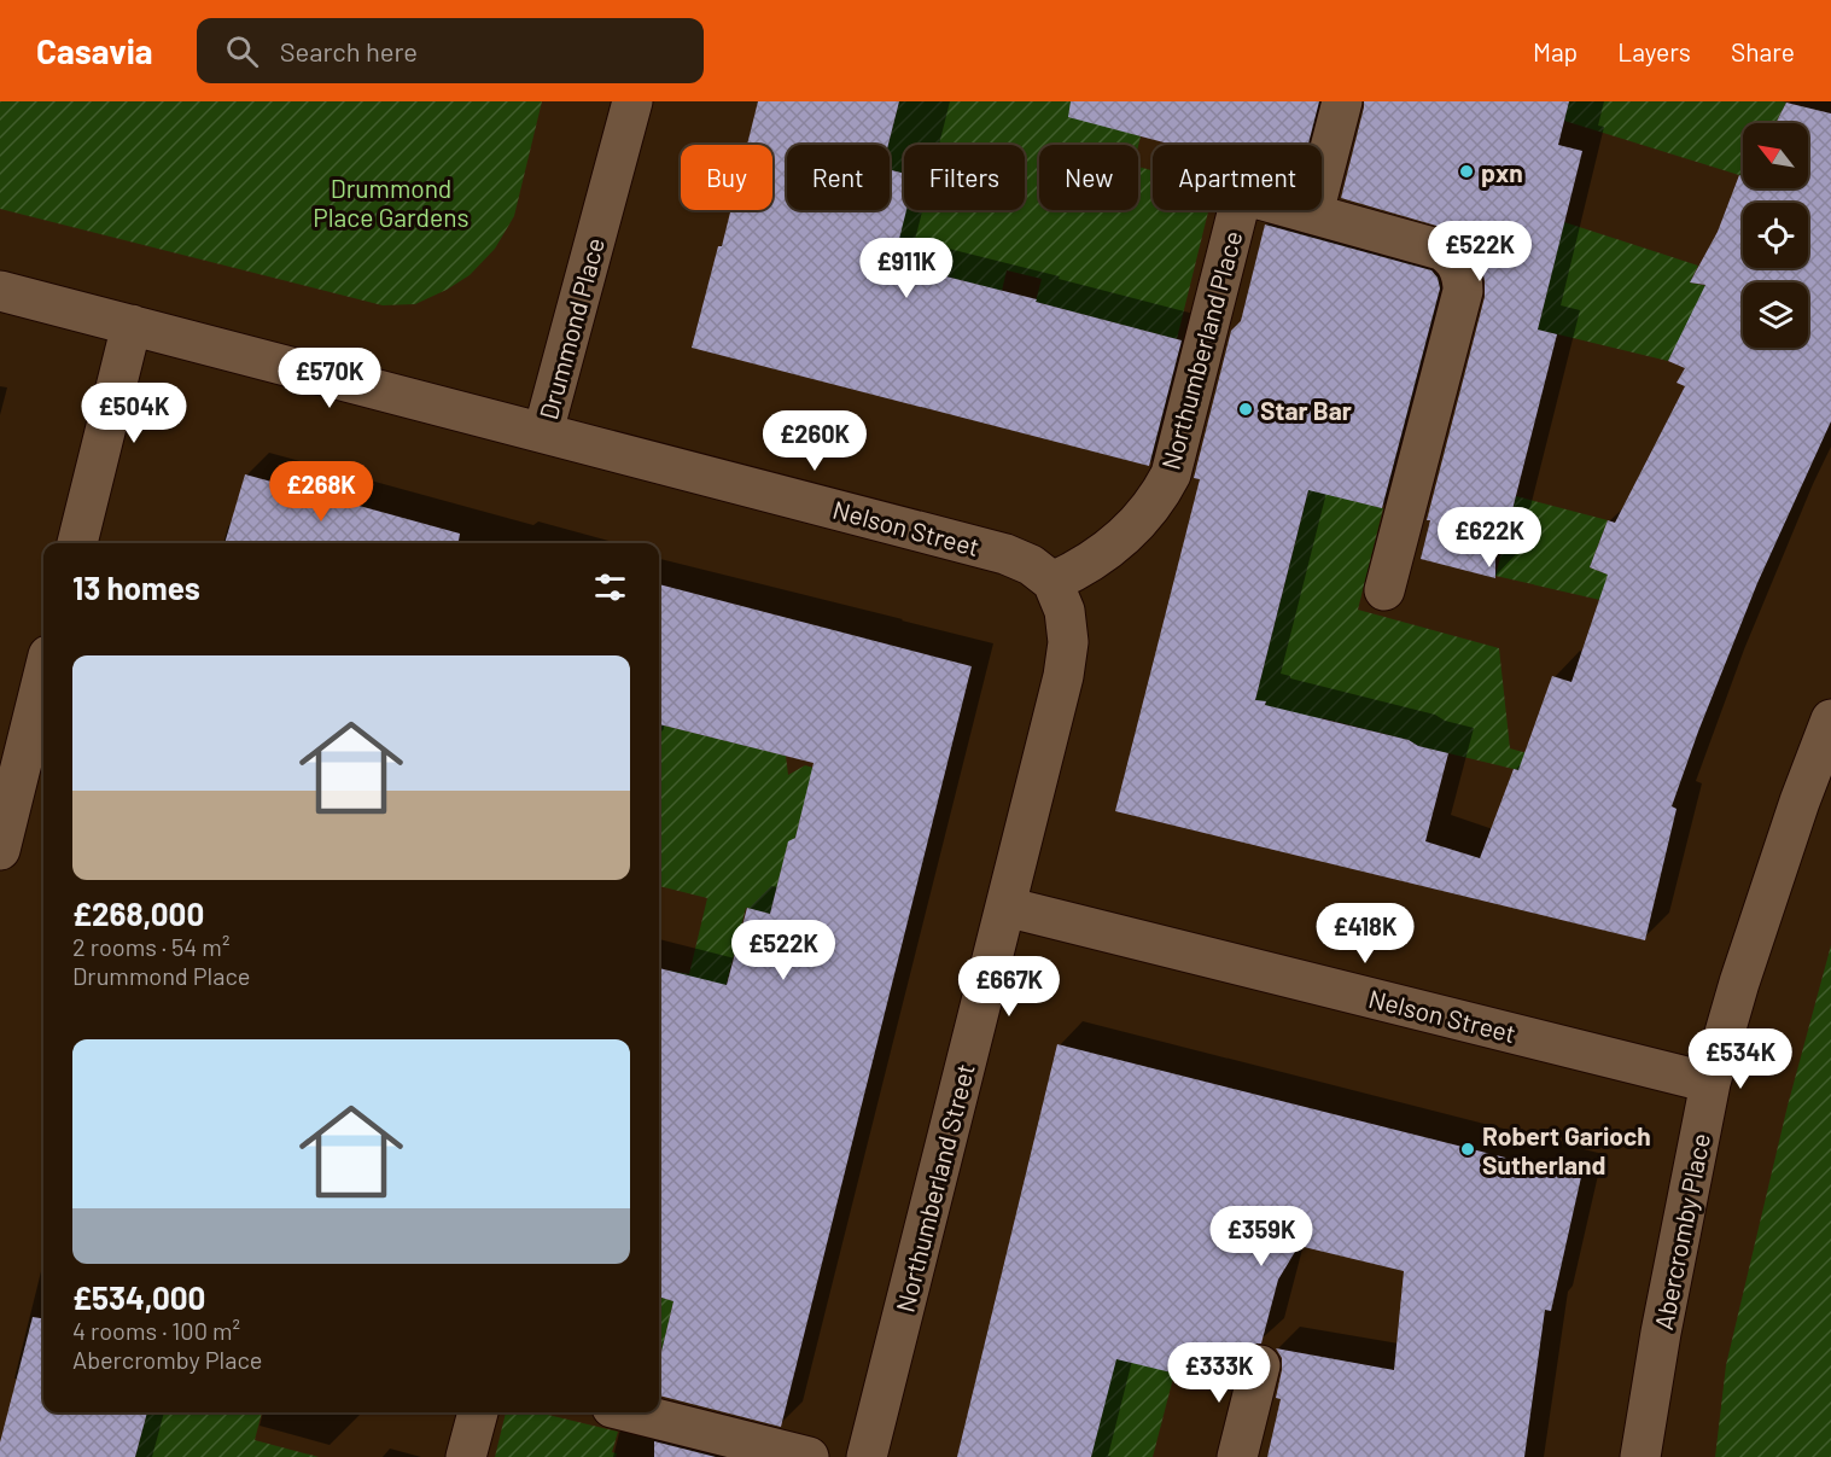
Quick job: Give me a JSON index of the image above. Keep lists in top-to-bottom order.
{
  "streets": {
    "street": [
      "Drummond Place",
      "Northumberland Place",
      "Nelson Street",
      "Northumberland Street",
      "Abercromby Place"
    ]
  },
  "crossings": [
    ["Drummond Place", "Nelson Street"],
    ["Northumberland Place", "Nelson Street"],
    ["Northumberland Place", "Northumberland Street"],
    ["Nelson Street", "Northumberland Street"],
    ["Nelson Street", "Abercromby Place"]
  ],
  "parks": ["Drummond Place Gardens"],
  "places": ["pxn", "Star Bar", "Robert Garioch Sutherland"],
  "north": "top left",
  "page": {
    "header": "Casavia",
    "search": "Search here",
    "nav": ["Map", "Layers", "Share"],
    "chip": [
      "Buy",
      "Rent",
      "Filters",
      "New",
      "Apartment"
    ],
    "price": [
      "£522K",
      "£911K",
      "£570K",
      "£504K",
      "£260K",
      "£268K",
      "£622K",
      "£418K",
      "£522K",
      "£667K",
      "£534K",
      "£359K",
      "£333K"
    ],
    "heading": "13 homes",
    "list": [
      {
        "name": "£268,000",
        "note": "2 rooms · 54 m² · Drummond Place"
      },
      {
        "name": "£534,000",
        "note": "4 rooms · 100 m² · Abercromby Place"
      }
    ]
  }
}
